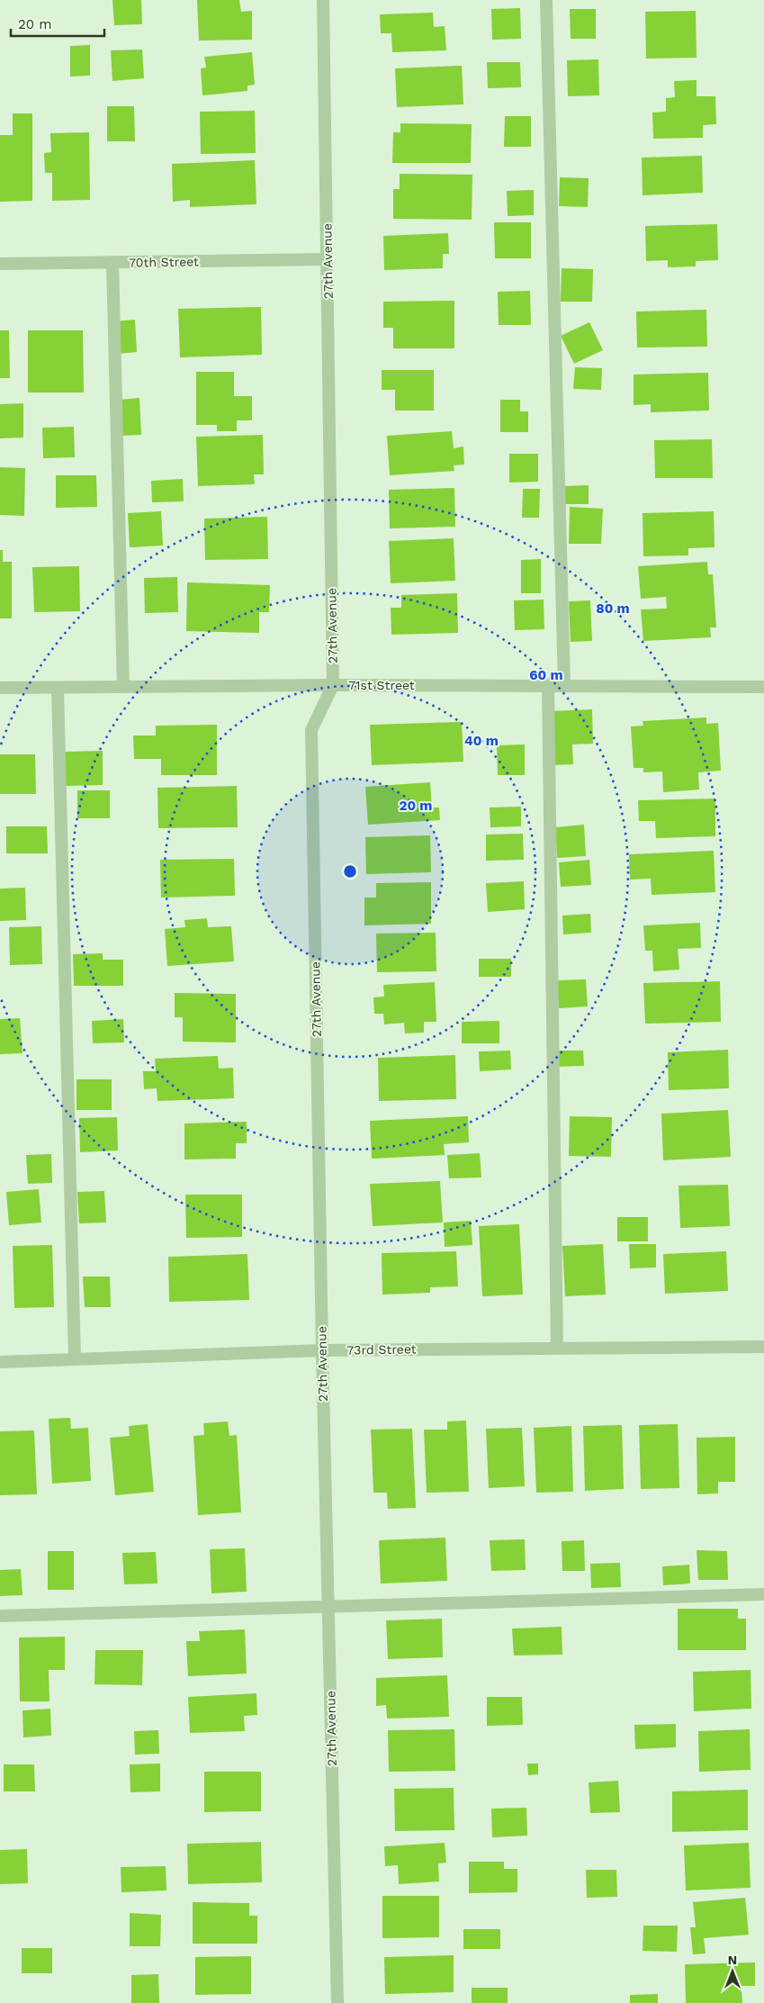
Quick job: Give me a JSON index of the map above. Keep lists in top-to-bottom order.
{
  "streets": {
    "street": [
      "27th Avenue",
      "70th Street",
      "71st Street",
      "73rd Street"
    ]
  },
  "crossings": [
    ["27th Avenue", "70th Street"],
    ["27th Avenue", "71st Street"],
    ["27th Avenue", "73rd Street"]
  ],
  "scale_bar": "20 m",
  "north": "top",
  "rings": [
    "80 m",
    "60 m",
    "40 m",
    "20 m"
  ]
}
